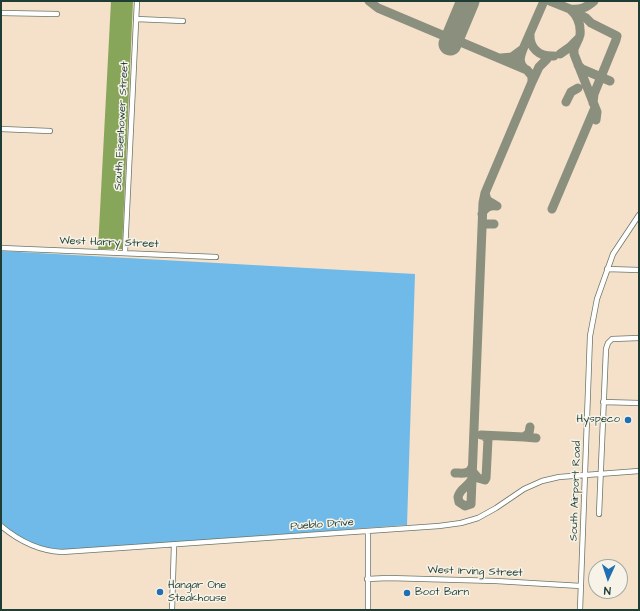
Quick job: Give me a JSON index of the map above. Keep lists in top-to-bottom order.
{
  "streets": {
    "street": [
      "South Eisenhower Street",
      "West Harry Street",
      "South Airport Road",
      "Pueblo Drive",
      "West Irving Street"
    ]
  },
  "crossings": [
    ["South Eisenhower Street", "West Harry Street"],
    ["South Airport Road", "Pueblo Drive"],
    ["South Airport Road", "West Irving Street"]
  ],
  "places": ["Hyspeco", "Hangar One Steakhouse", "Boot Barn"],
  "north": "bottom"
}
